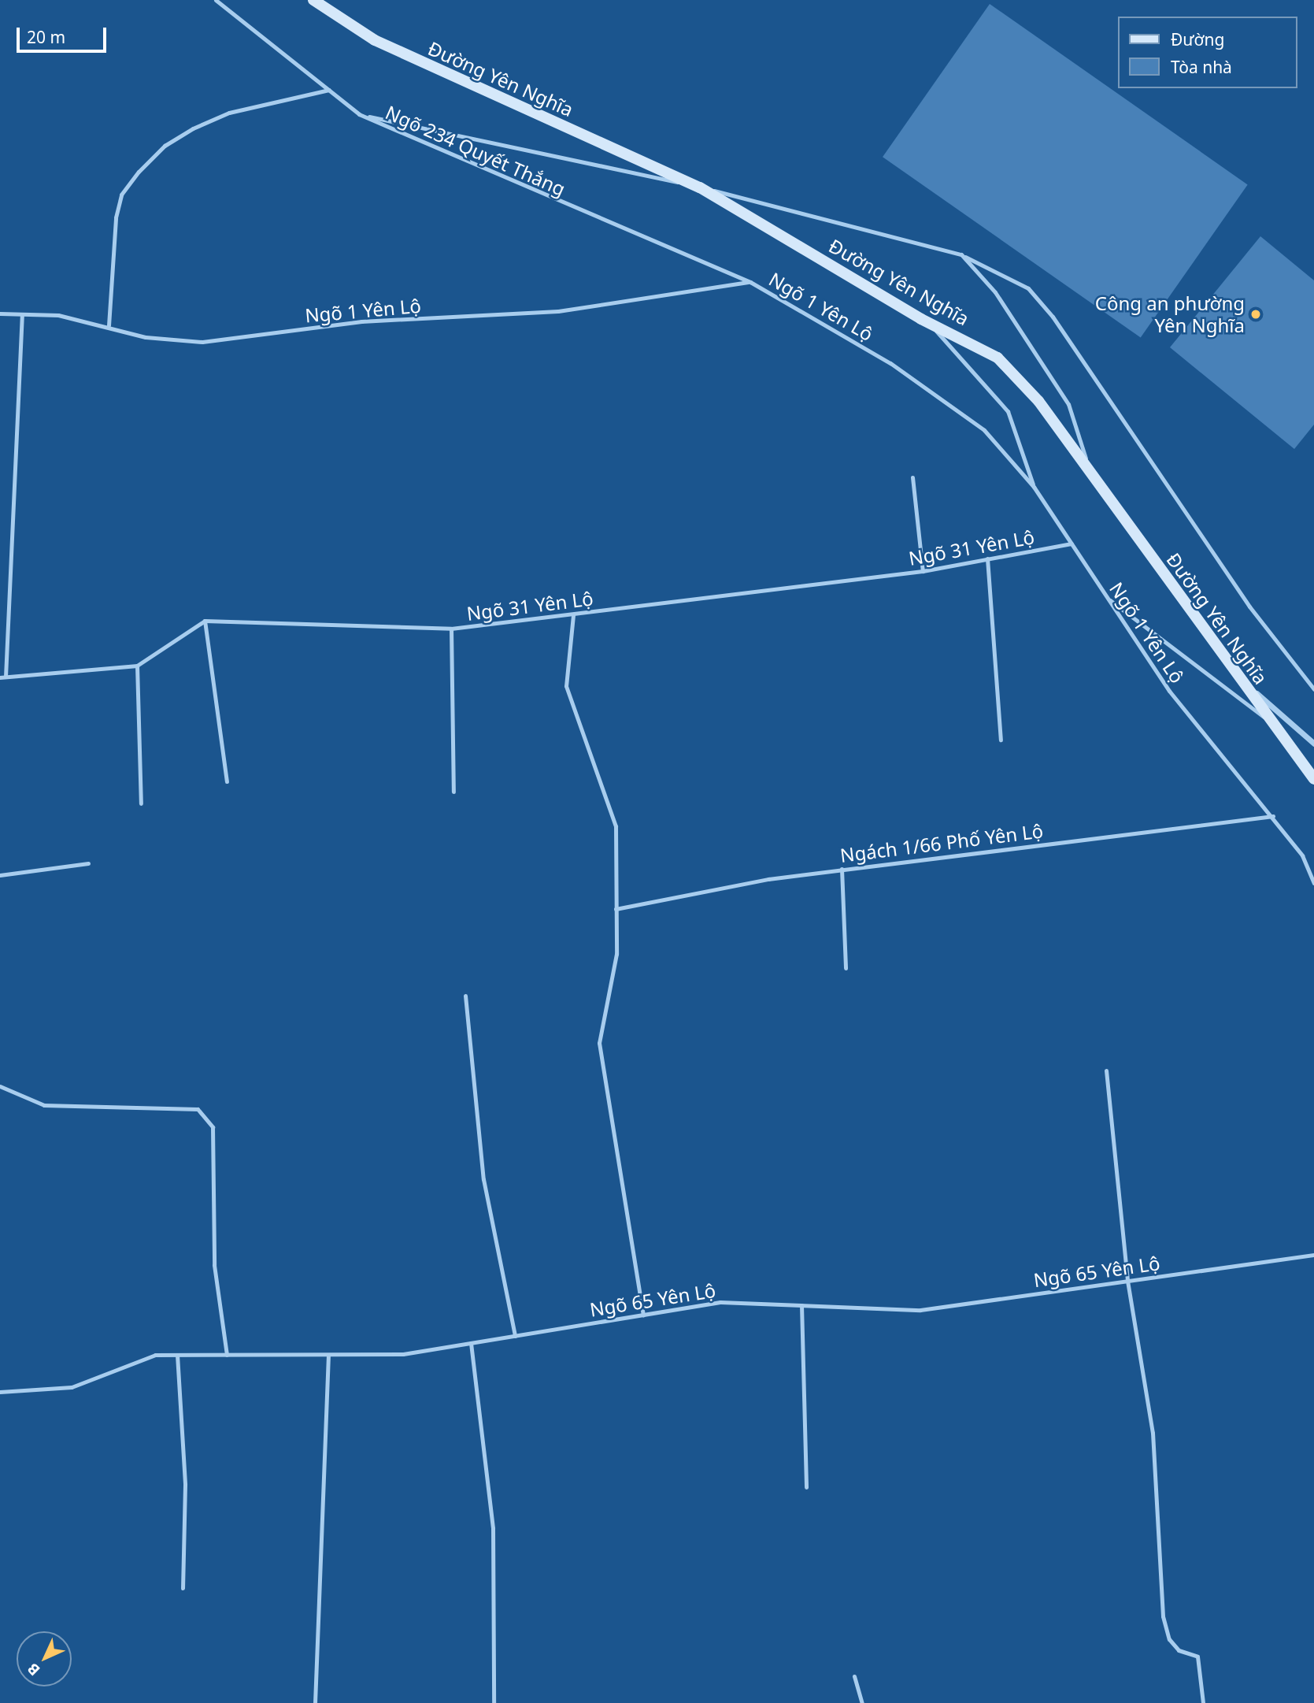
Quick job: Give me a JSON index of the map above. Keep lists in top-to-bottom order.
{
  "streets": {
    "main road": ["Đường Yên Nghĩa"],
    "lane": [
      "Ngõ 234 Quyết Thắng",
      "Ngõ 1 Yên Lộ",
      "Ngõ 31 Yên Lộ",
      "Ngách 1/66 Phố Yên Lộ",
      "Ngõ 65 Yên Lộ"
    ]
  },
  "crossings": [
    ["Ngõ 234 Quyết Thắng", "Ngõ 1 Yên Lộ"],
    ["Ngõ 1 Yên Lộ", "Ngõ 31 Yên Lộ"],
    ["Ngõ 1 Yên Lộ", "Ngách 1/66 Phố Yên Lộ"]
  ],
  "places": ["Công an phường Yên Nghĩa"],
  "legend": ["Đường", "Tòa nhà"],
  "scale_bar": "20 m",
  "north": "bottom left"
}
